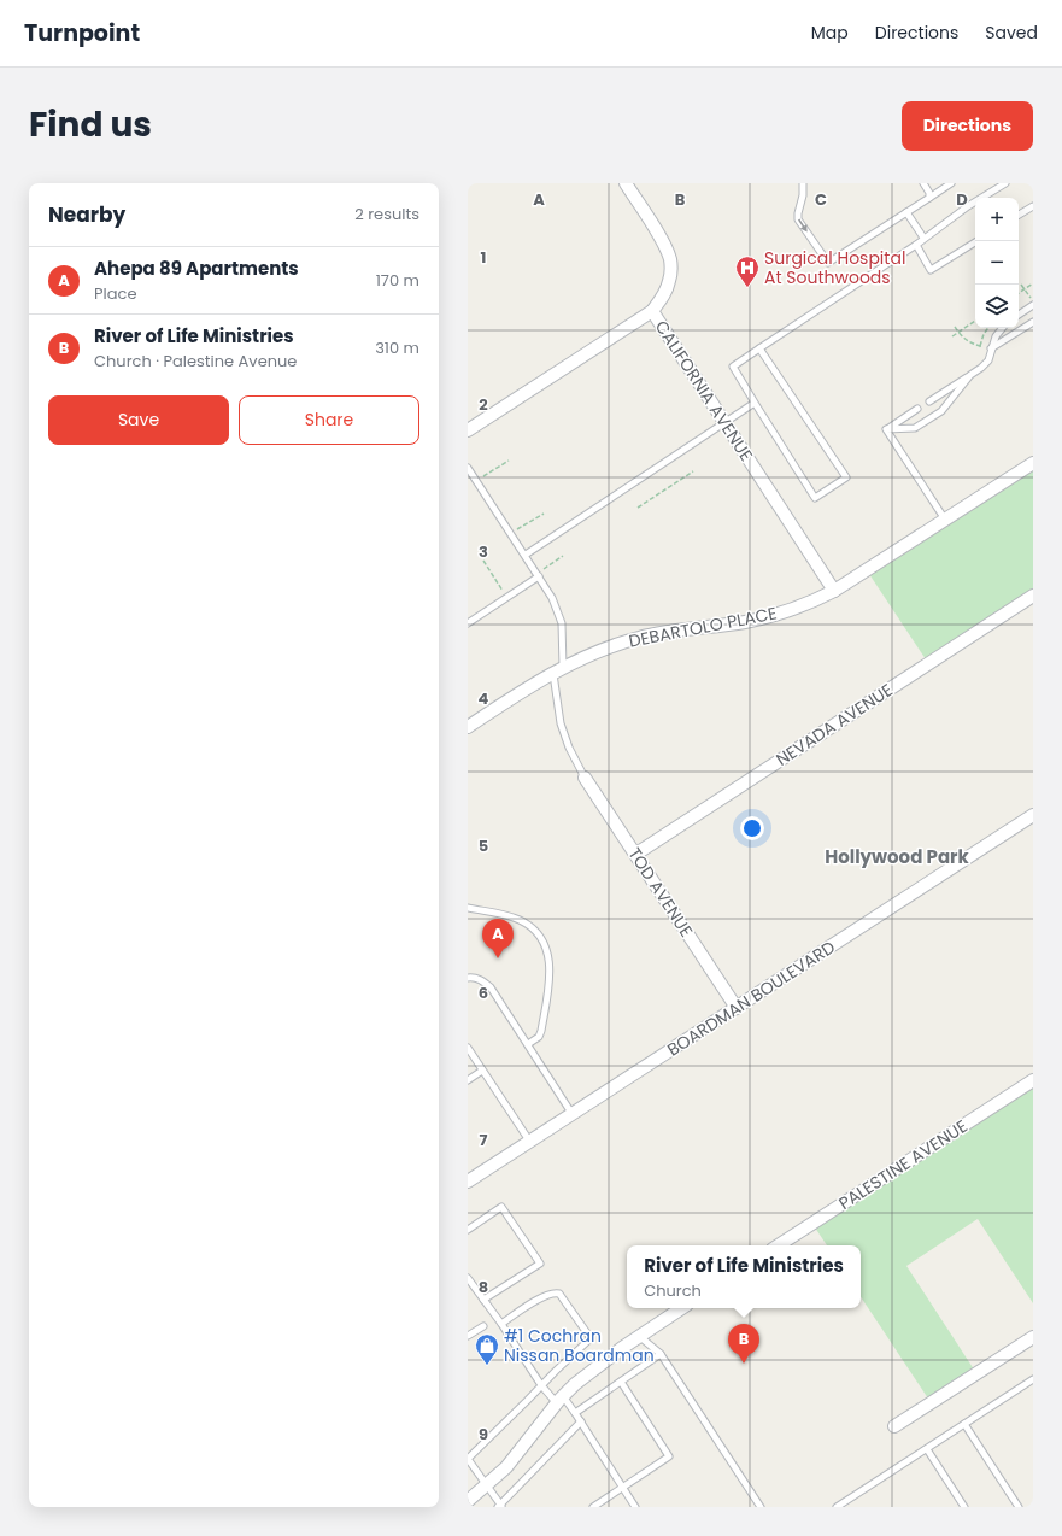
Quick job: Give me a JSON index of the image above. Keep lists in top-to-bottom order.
{
  "streets": {
    "street": [
      "CALIFORNIA AVENUE",
      "DEBARTOLO PLACE",
      "NEVADA AVENUE",
      "TOD AVENUE",
      "BOARDMAN BOULEVARD",
      "PALESTINE AVENUE"
    ]
  },
  "crossings": [
    ["CALIFORNIA AVENUE", "DEBARTOLO PLACE"],
    ["NEVADA AVENUE", "TOD AVENUE"],
    ["TOD AVENUE", "BOARDMAN BOULEVARD"]
  ],
  "districts": ["Hollywood Park"],
  "places": {
    "hospital": ["Surgical Hospital At Southwoods"],
    "shop": ["#1 Cochran Nissan Boardman"]
  },
  "page": {
    "header": "Turnpoint",
    "nav": ["Map", "Directions", "Saved"],
    "title": "Find us",
    "buttons": [
      "Directions",
      ["Save", "Share"]
    ],
    "heading": ["Nearby", "2 results"],
    "map_buttons": ["+", "−"],
    "list": [
      {
        "mark": "A",
        "name": "Ahepa 89 Apartments",
        "note": "Place",
        "value": "170 m"
      },
      {
        "mark": "B",
        "name": "River of Life Ministries",
        "note": "Church · Palestine Avenue",
        "value": "310 m"
      }
    ],
    "pins": ["A", "B"],
    "popup": ["River of Life Ministries", "Church"]
  },
  "grid": {
    "columns": [
      "A",
      "B",
      "C",
      "D"
    ],
    "rows": [
      "1",
      "2",
      "3",
      "4",
      "5",
      "6",
      "7",
      "8",
      "9"
    ]
  }
}
